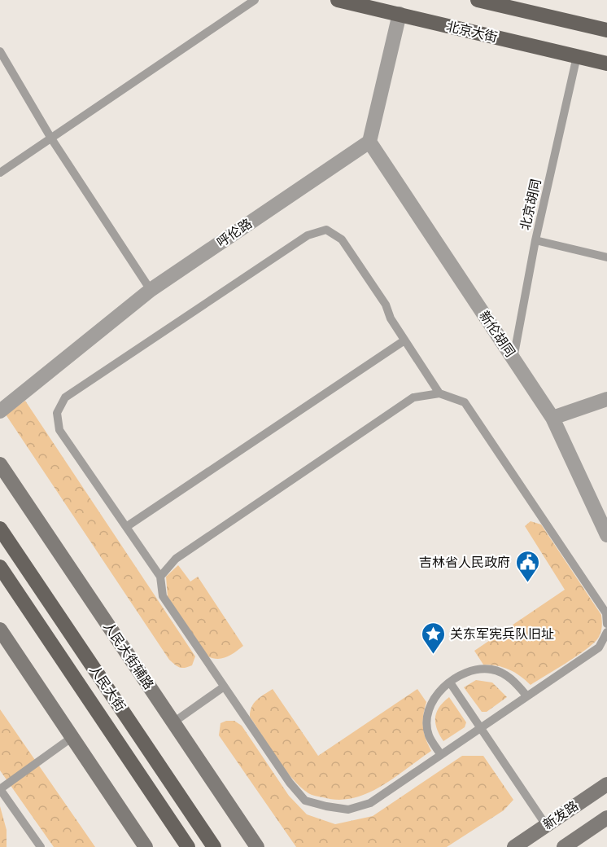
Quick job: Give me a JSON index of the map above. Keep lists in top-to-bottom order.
{
  "streets": {
    "main road": [
      "北京大街",
      "人民大街辅路",
      "人民大街",
      "新发路"
    ],
    "street": ["呼伦路", "新伦胡同"],
    "lane": ["北京胡同"]
  },
  "crossings": [
    ["北京大街", "北京胡同"],
    ["北京胡同", "新伦胡同"],
    ["呼伦路", "新伦胡同"]
  ],
  "places": {
    "public building": ["吉林省人民政府"],
    "place": ["关东军宪兵队旧址"]
  }
}
